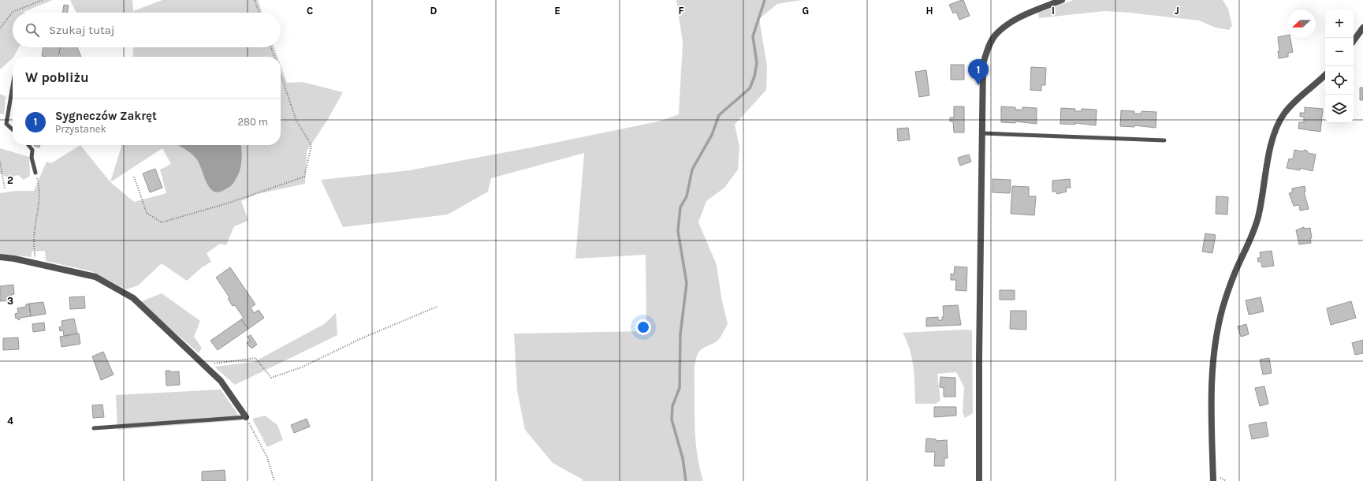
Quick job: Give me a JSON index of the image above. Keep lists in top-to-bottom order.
{
  "north": "left",
  "page": {
    "map_buttons": ["+", "−"],
    "search": "Szukaj tutaj",
    "heading": "W pobliżu",
    "pins": "1",
    "list": [
      {
        "mark": "1",
        "name": "Sygneczów Zakręt",
        "note": "Przystanek",
        "value": "280 m"
      }
    ]
  },
  "grid": {
    "columns": [
      "C",
      "D",
      "E",
      "F",
      "G",
      "H",
      "I",
      "J"
    ],
    "rows": ["2", "3", "4"]
  }
}
